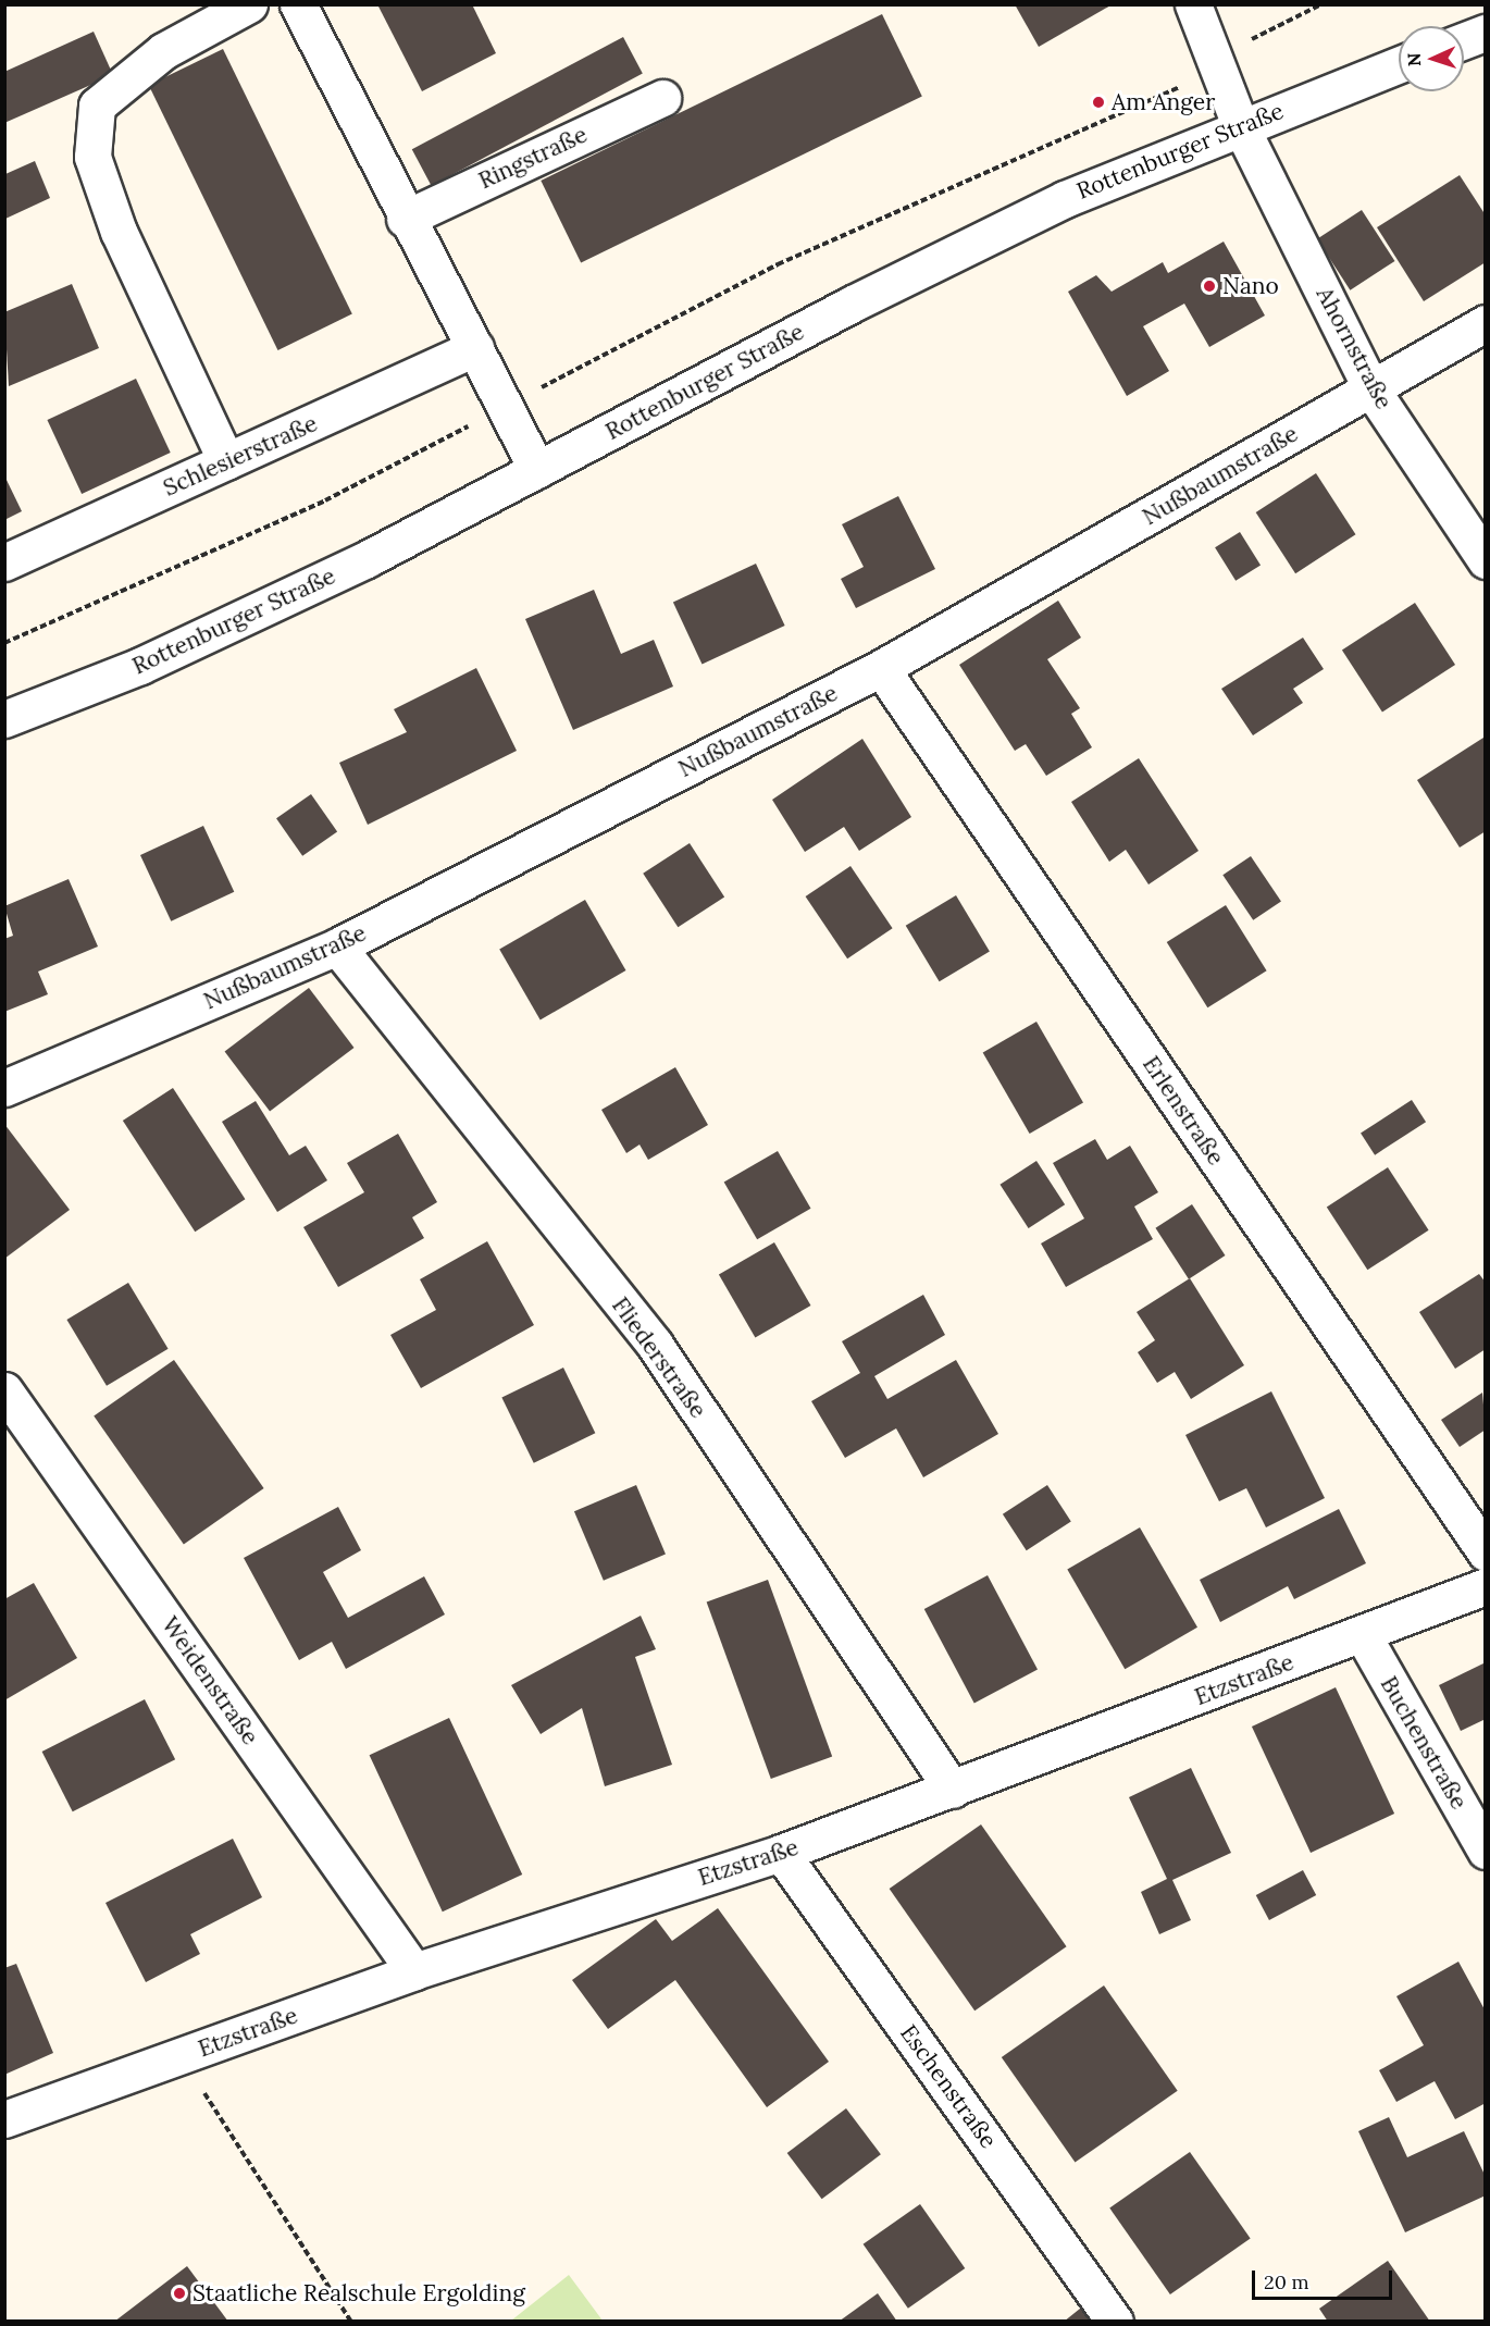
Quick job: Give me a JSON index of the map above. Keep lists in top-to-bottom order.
{
  "streets": {
    "street": [
      "Rottenburger Straße",
      "Ringstraße",
      "Ahornstraße",
      "Schlesierstraße",
      "Nußbaumstraße",
      "Erlenstraße",
      "Fliederstraße",
      "Etzstraße",
      "Weidenstraße",
      "Buchenstraße",
      "Eschenstraße"
    ]
  },
  "crossings": [
    ["Rottenburger Straße", "Ahornstraße"],
    ["Ahornstraße", "Nußbaumstraße"],
    ["Nußbaumstraße", "Erlenstraße"],
    ["Nußbaumstraße", "Fliederstraße"],
    ["Fliederstraße", "Etzstraße"],
    ["Etzstraße", "Weidenstraße"],
    ["Etzstraße", "Buchenstraße"],
    ["Etzstraße", "Eschenstraße"]
  ],
  "places": ["Am Anger", "Nano", "Staatliche Realschule Ergolding"],
  "scale_bar": "20 m",
  "north": "left"
}
